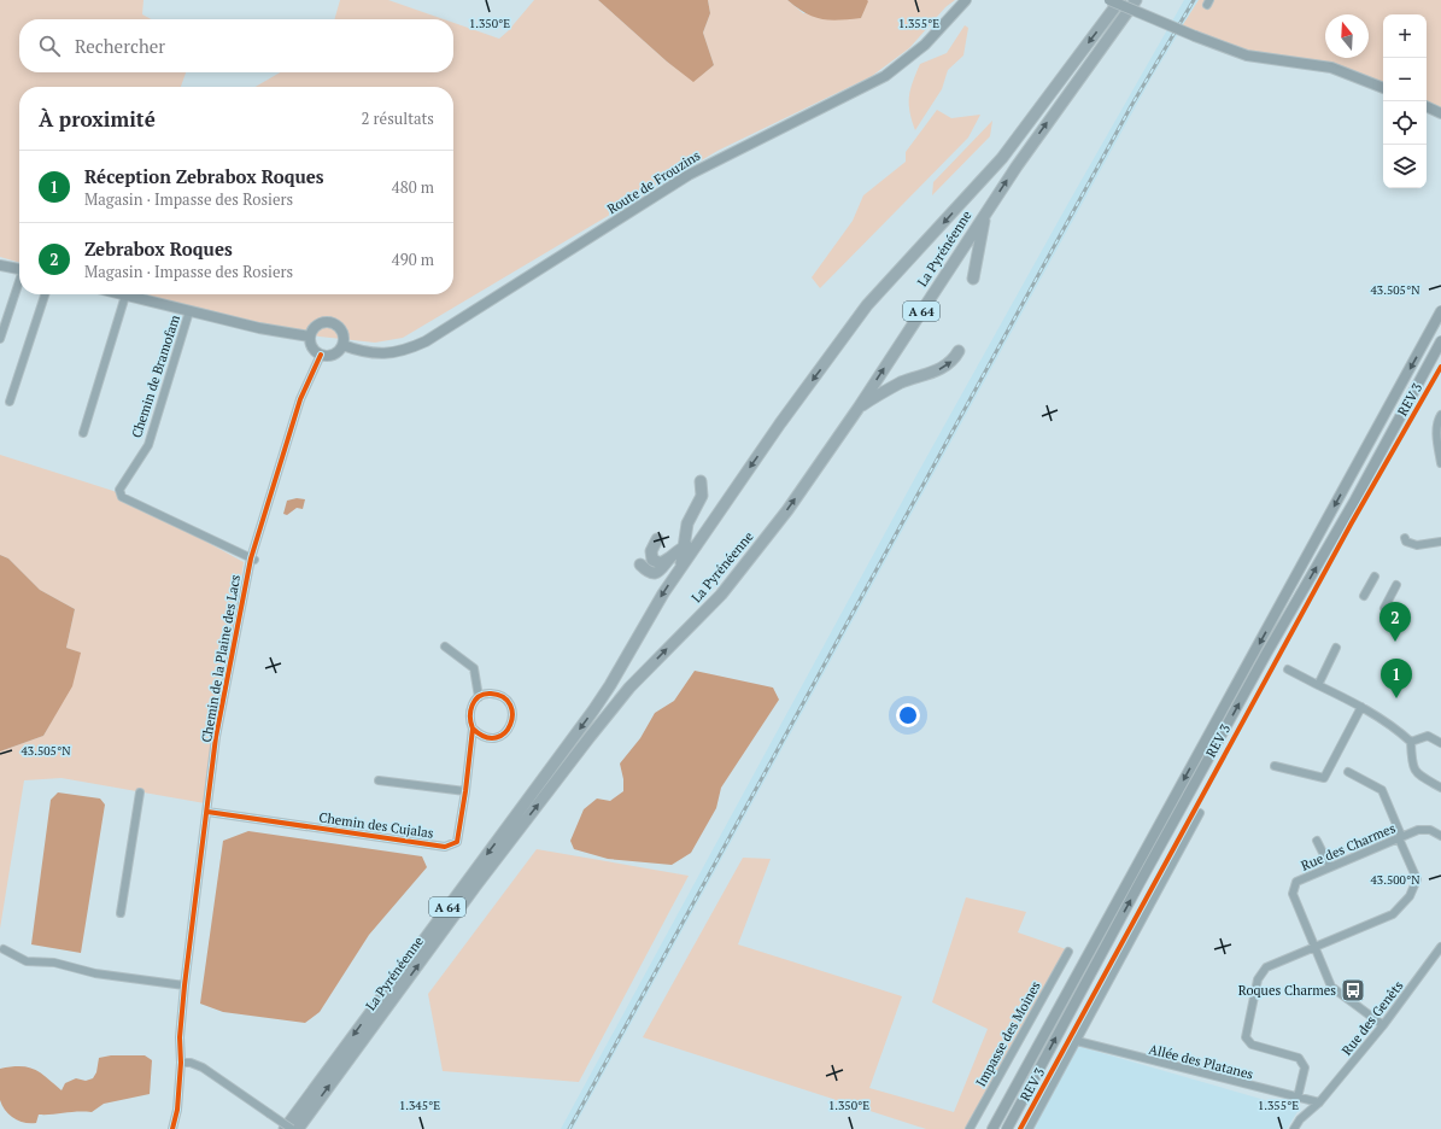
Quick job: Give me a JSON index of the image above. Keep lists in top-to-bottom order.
{
  "streets": {
    "highway": ["La Pyrénéenne", "A 64"],
    "main road": ["Route de Frouzins"],
    "street": [
      "Chemin de Bramofam",
      "Chemin de la Plaine des Lacs",
      "Chemin des Cujalas",
      "Rue des Charmes",
      "Rue des Genêts",
      "Impasse des Moines",
      "Allée des Platanes"
    ],
    "cycle path": ["REV 3"]
  },
  "crossings": [
    ["Route de Frouzins", "Chemin de la Plaine des Lacs"],
    ["Chemin de Bramofam", "Chemin de la Plaine des Lacs"],
    ["Chemin de la Plaine des Lacs", "Chemin des Cujalas"],
    ["Rue des Charmes", "Rue des Genêts"],
    ["Rue des Genêts", "Allée des Platanes"]
  ],
  "places": {
    "bus stop": ["Roques Charmes"]
  },
  "north": "top",
  "page": {
    "map_buttons": ["+", "−"],
    "search": "Rechercher",
    "heading": ["À proximité", "2 résultats"],
    "list": [
      {
        "mark": "1",
        "name": "Réception Zebrabox Roques",
        "note": "Magasin · Impasse des Rosiers",
        "value": "480 m"
      },
      {
        "mark": "2",
        "name": "Zebrabox Roques",
        "note": "Magasin · Impasse des Rosiers",
        "value": "490 m"
      }
    ],
    "pins": ["2", "1"]
  },
  "coordinates": [
    "1.350°E",
    "1.355°E",
    "43.505°N",
    "43.500°N",
    "1.345°E"
  ]
}
